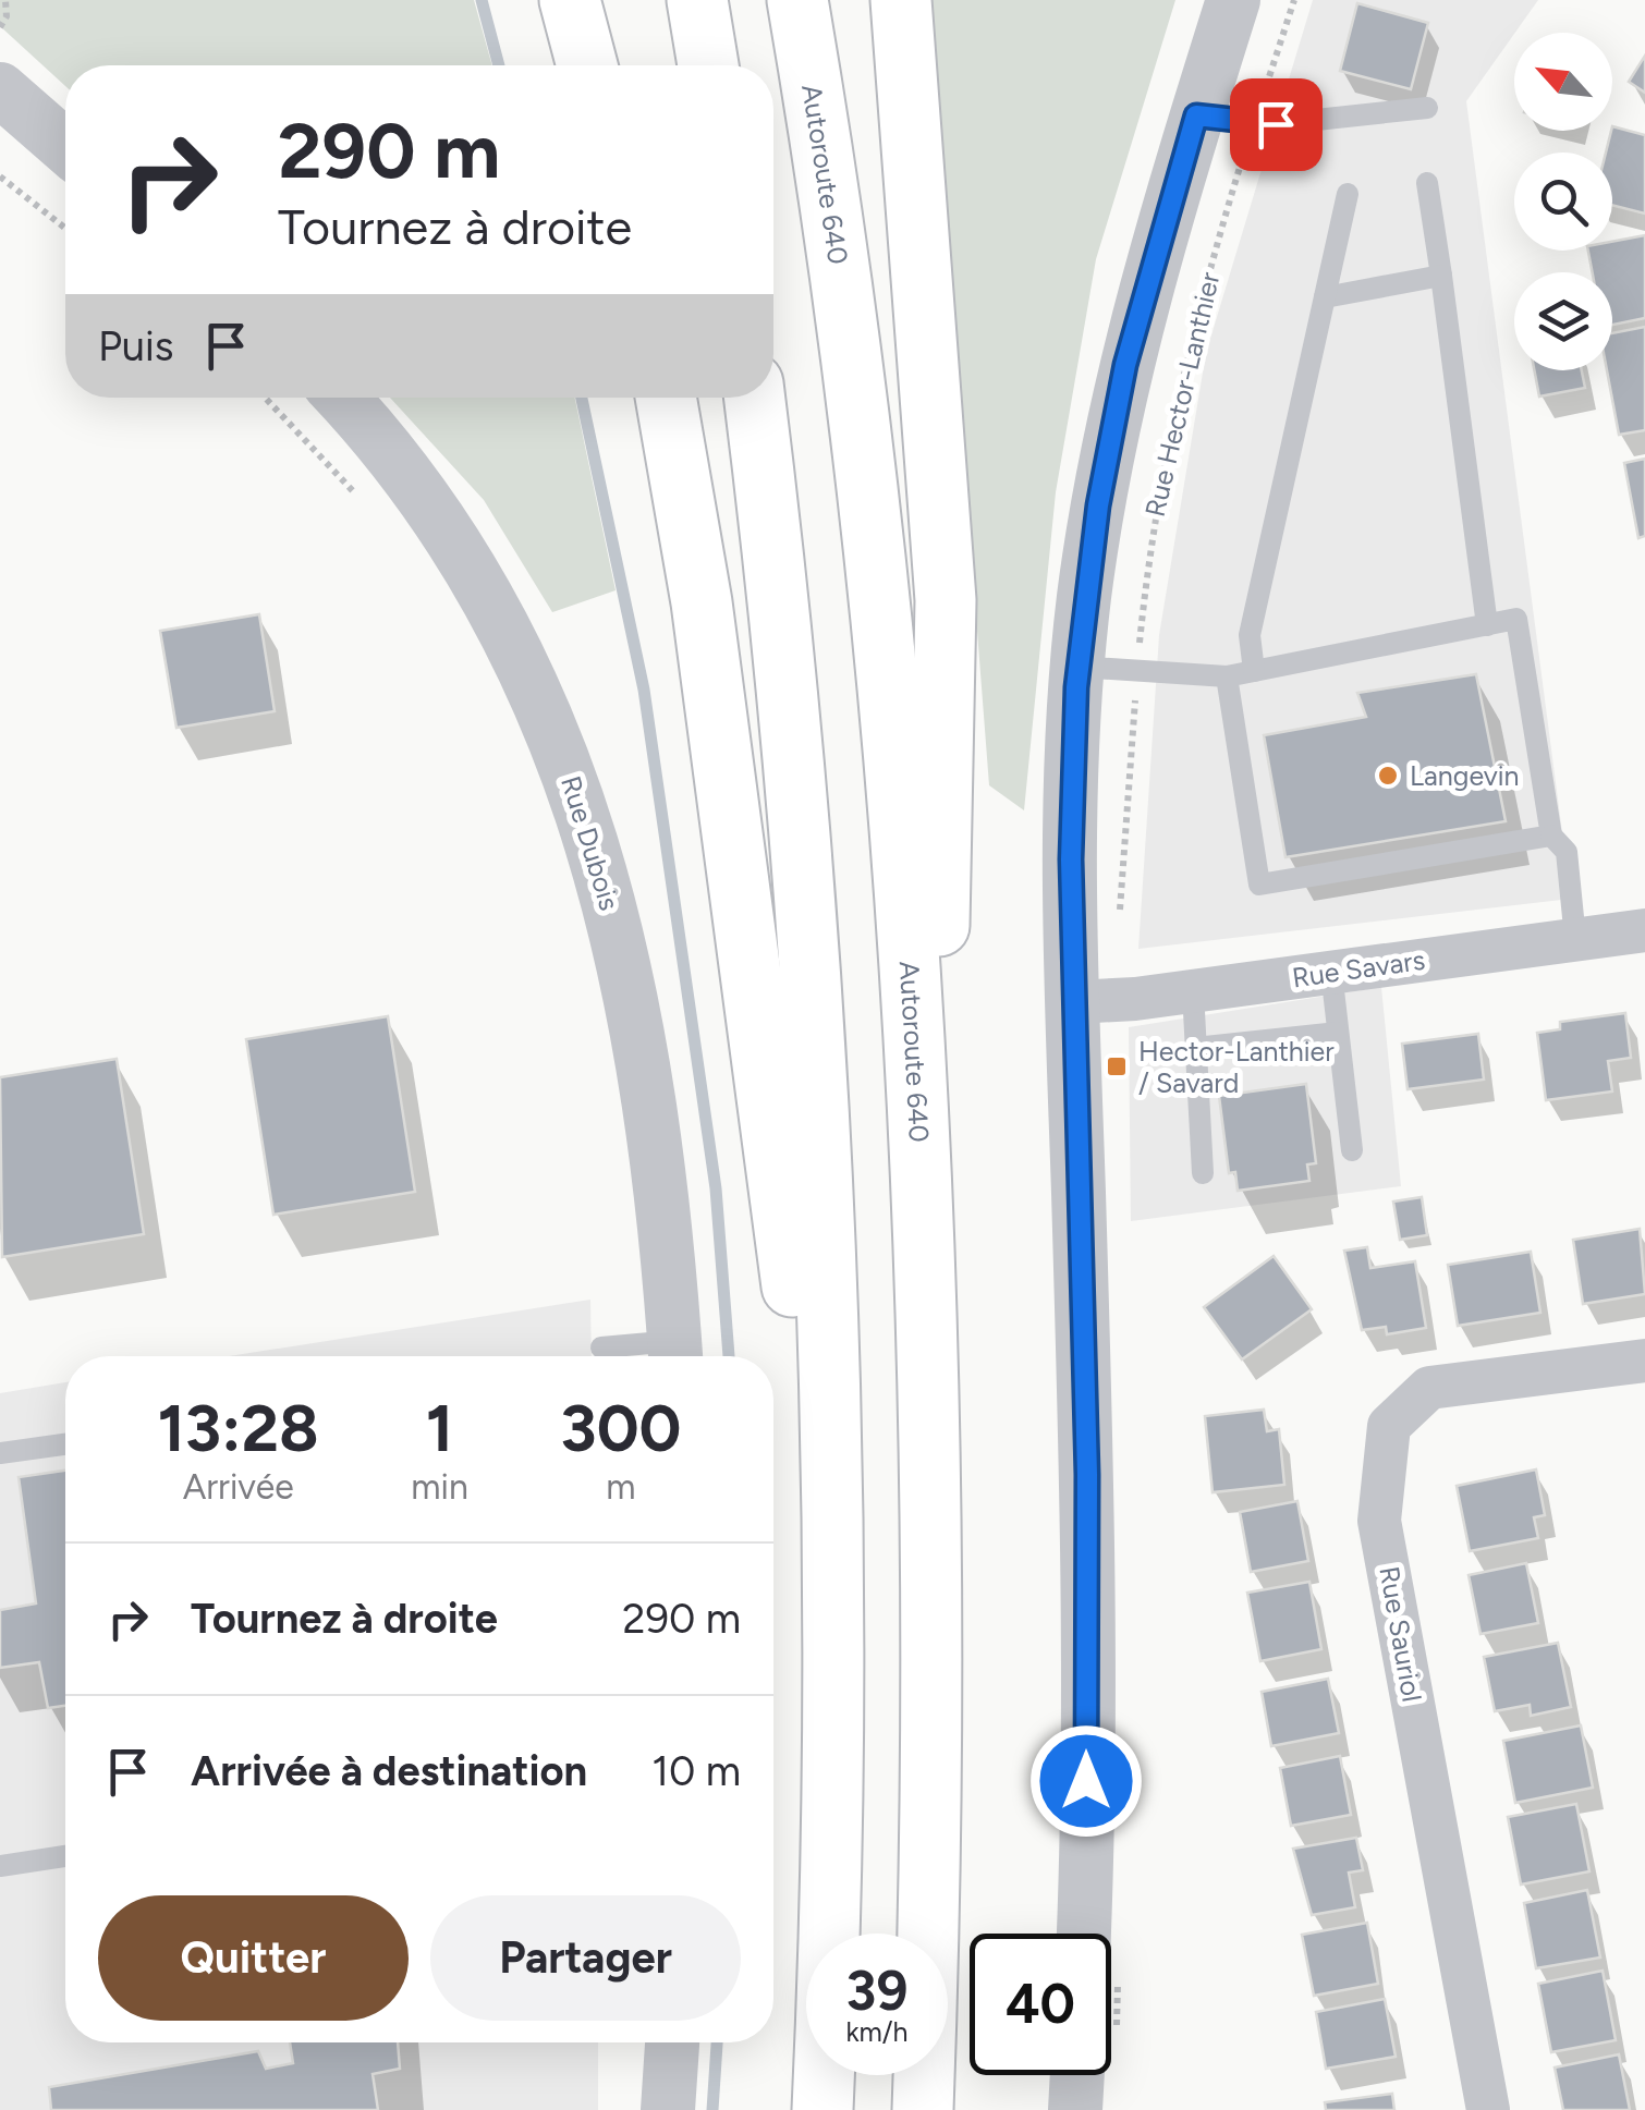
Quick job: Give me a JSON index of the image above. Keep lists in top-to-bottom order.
{
  "streets": {
    "highway": ["Autoroute 640"],
    "street": [
      "Rue Hector-Lanthier",
      "Rue Dubois",
      "Rue Savars",
      "Rue Sauriol"
    ]
  },
  "crossings": [
    ["Rue Hector-Lanthier", "Rue Savars"]
  ],
  "places": {
    "other": ["Langevin"],
    "transit": ["Hector-Lanthier / Savard"]
  },
  "north": "top left",
  "page": {
    "turn": ["290 m", "Tournez à droite"],
    "then": "Puis",
    "eta": [
      "13:28",
      "Arrivée",
      "1",
      "min",
      "300",
      "m"
    ],
    "list": [
      {
        "name": "Tournez à droite",
        "value": "290 m"
      },
      {
        "name": "Arrivée à destination",
        "value": "10 m"
      }
    ],
    "buttons": ["Quitter", "Partager"],
    "speed": "39 km/h",
    "limit": "40"
  }
}
